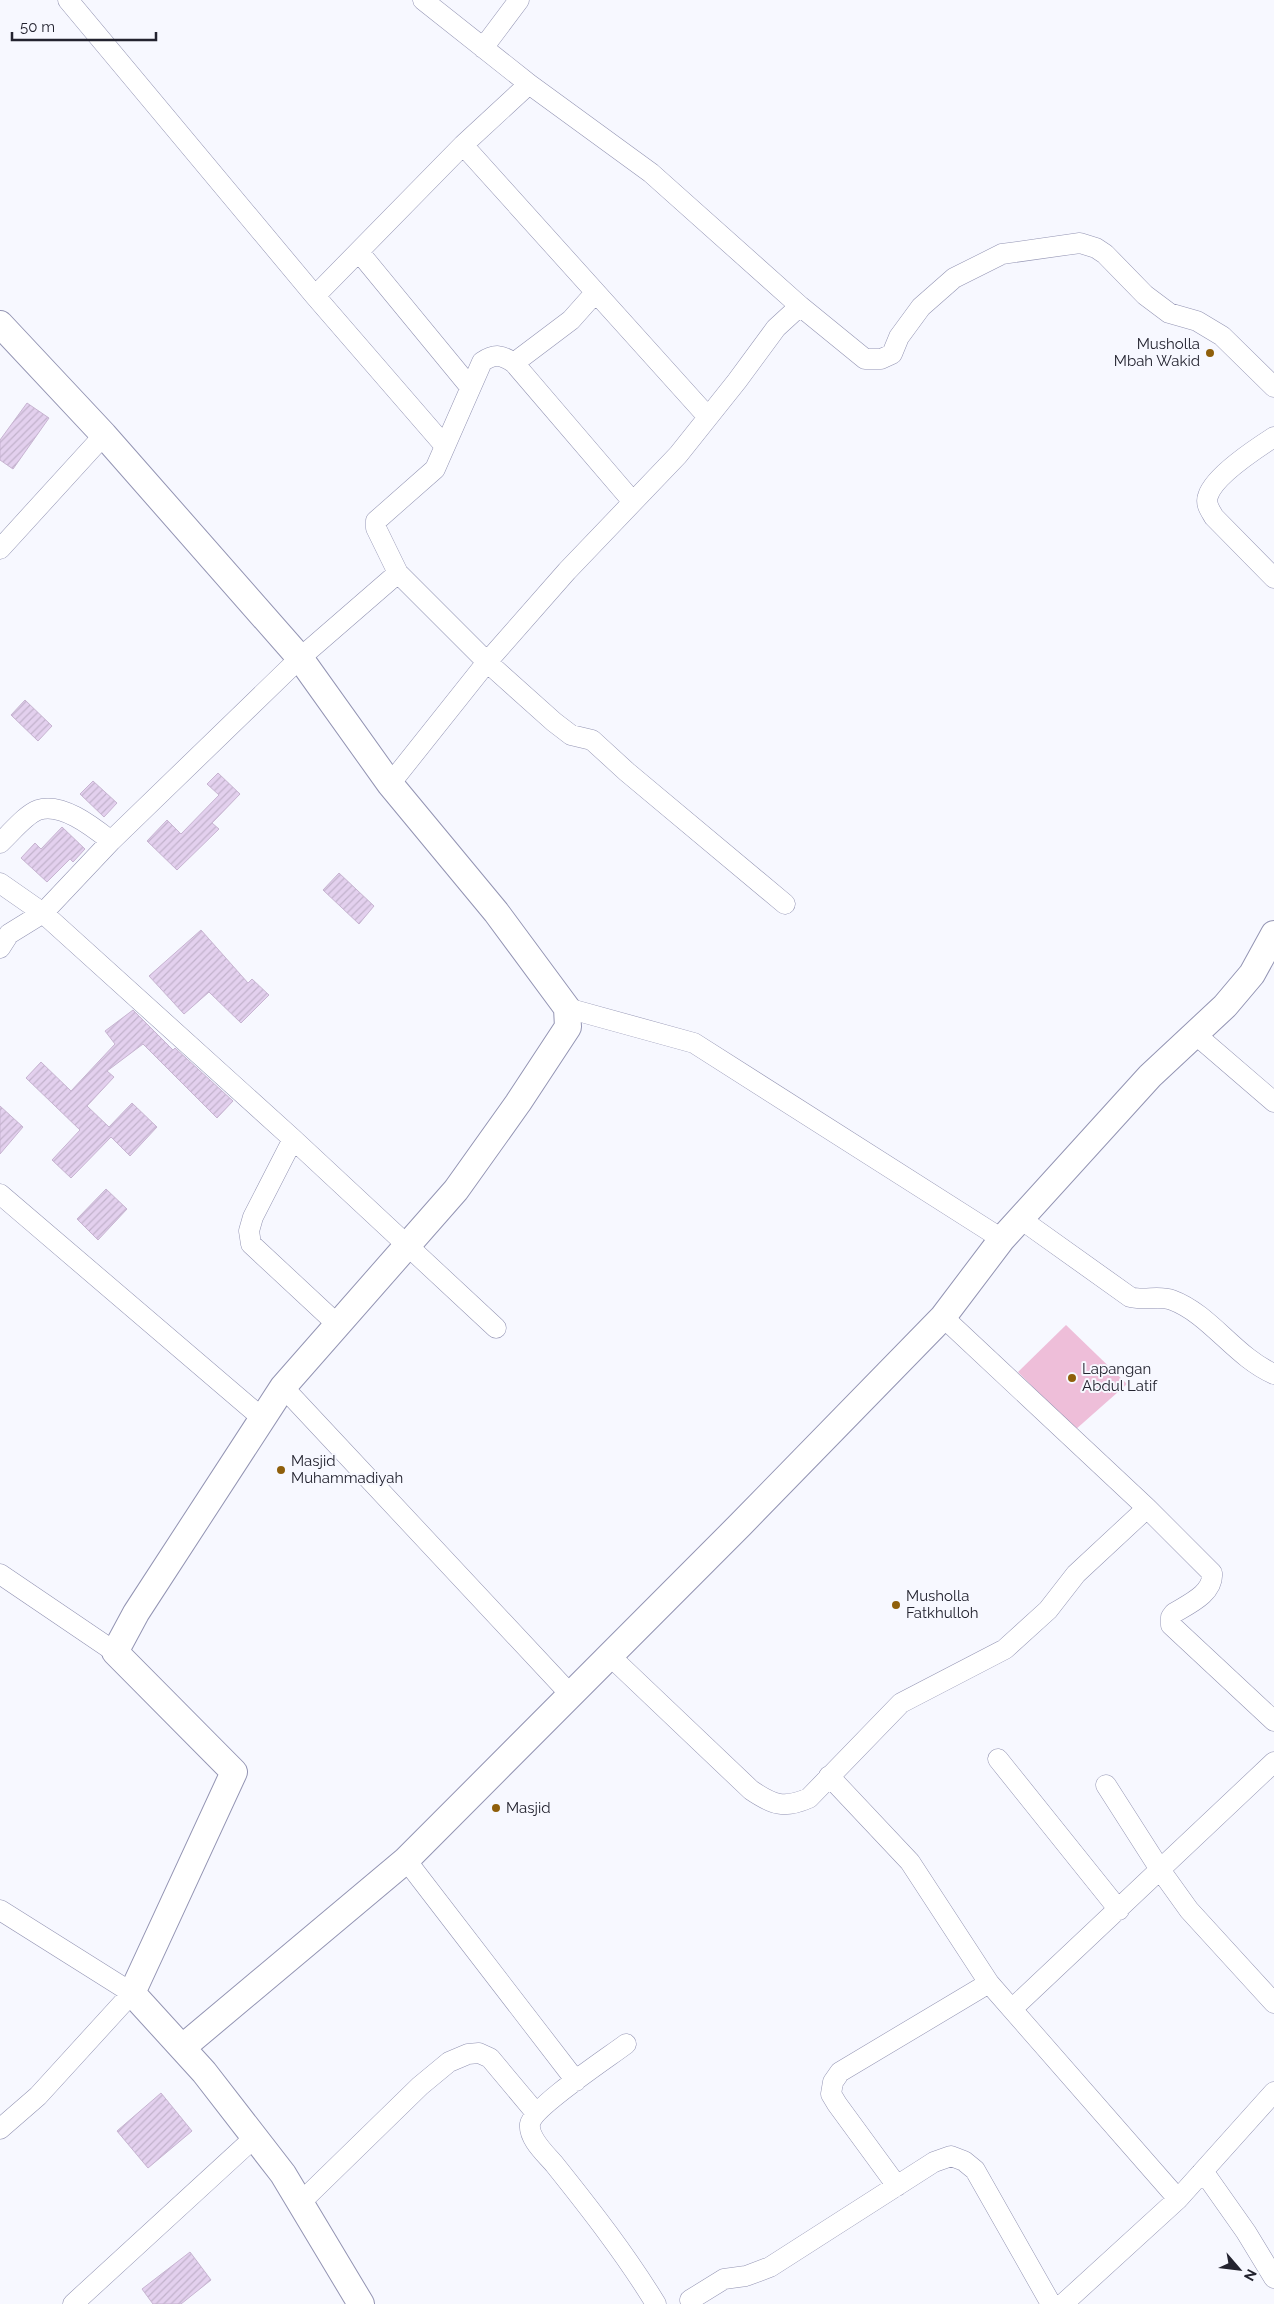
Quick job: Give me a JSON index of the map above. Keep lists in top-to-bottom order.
{
  "places": [
    "Musholla Mbah Wakid",
    "Lapangan Abdul Latif",
    "Masjid Muhammadiyah",
    "Musholla Fatkhulloh",
    "Masjid"
  ],
  "scale_bar": "50 m",
  "north": "bottom right"
}
